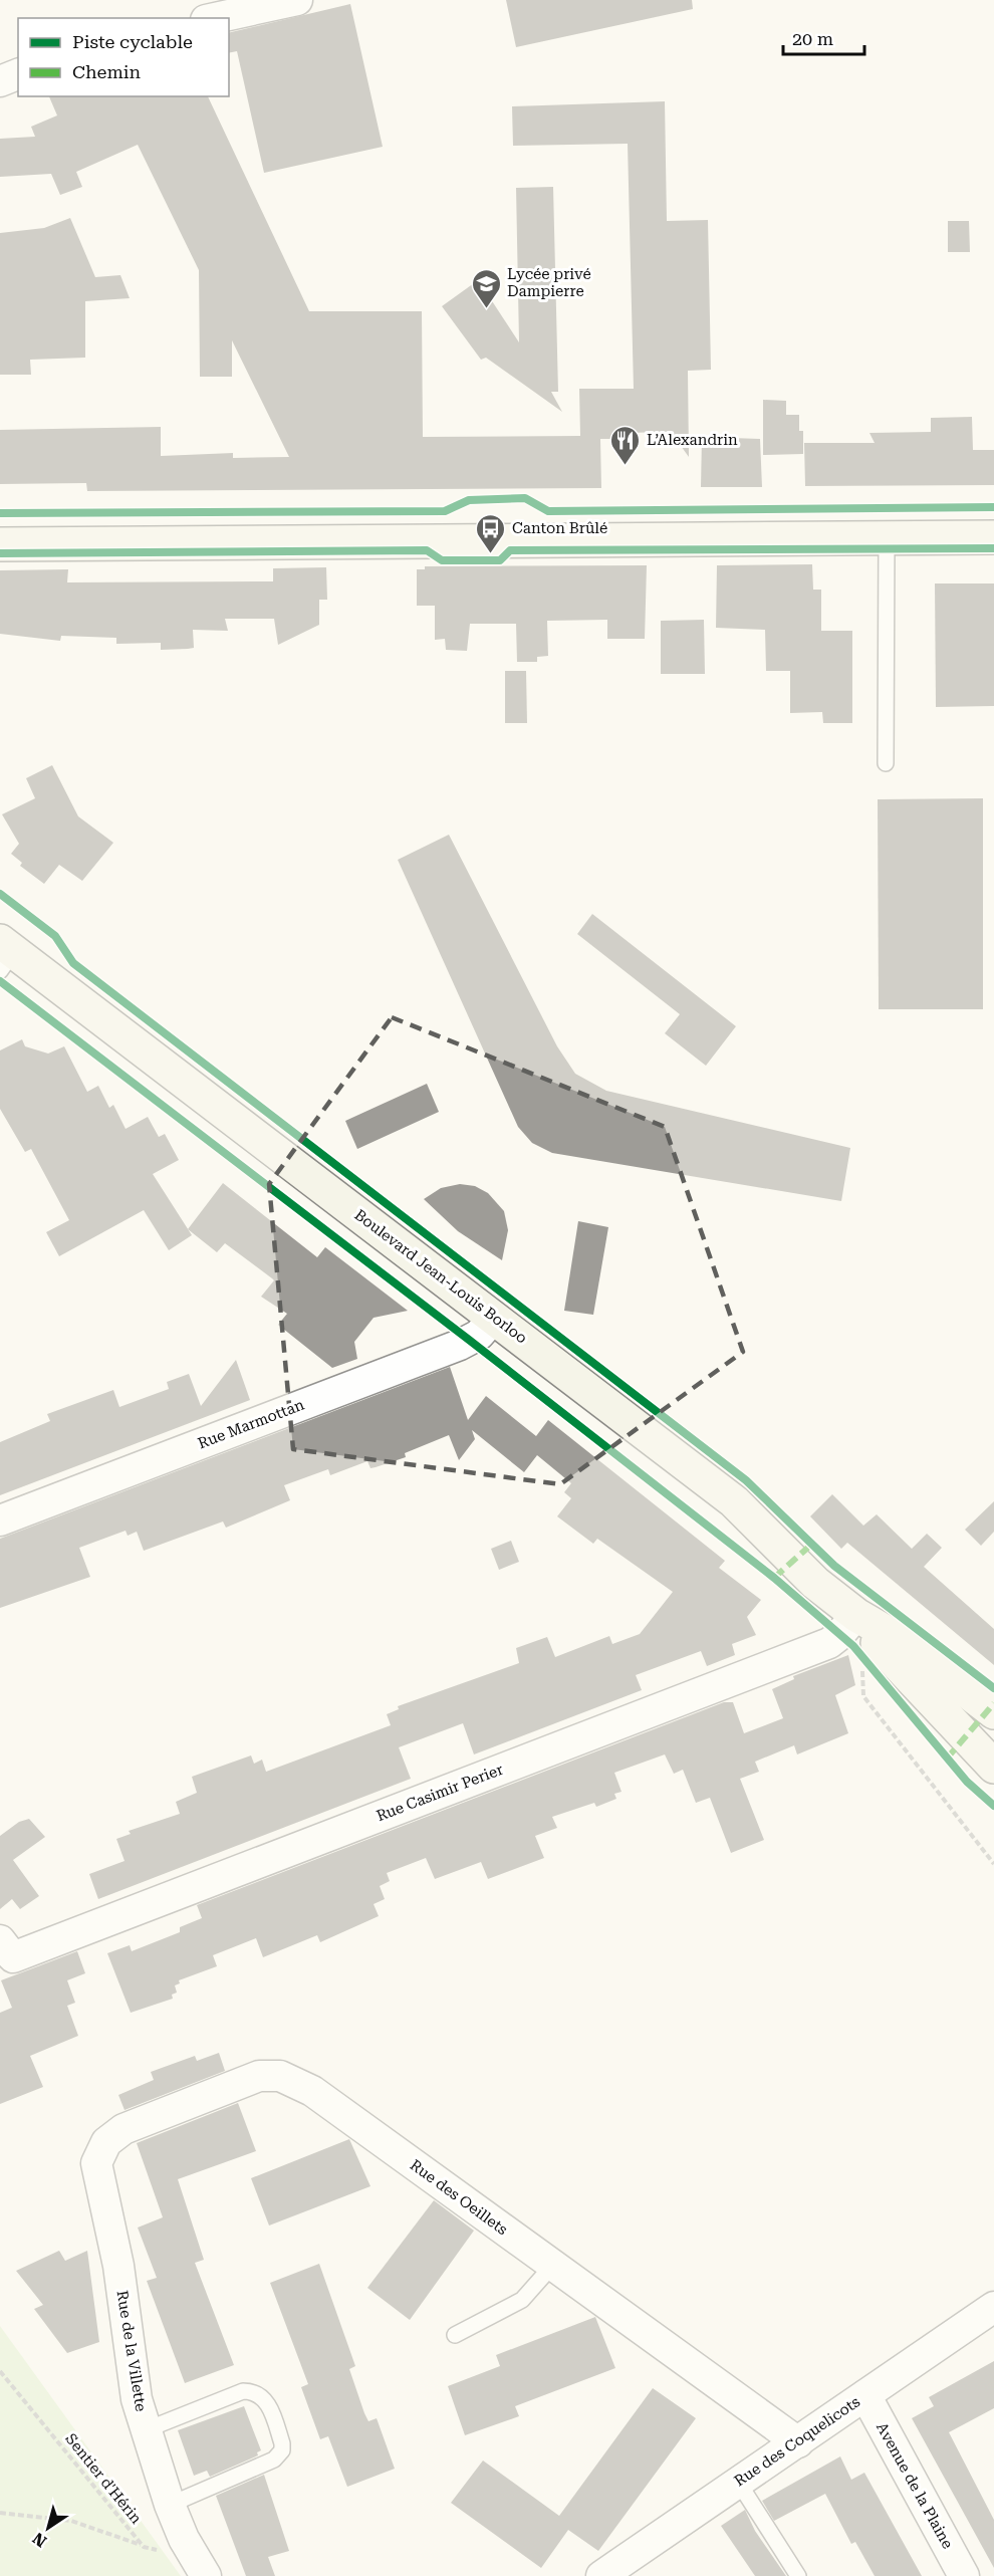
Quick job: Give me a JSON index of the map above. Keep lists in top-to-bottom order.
{
  "streets": {
    "main road": ["Boulevard Jean-Louis Borloo"],
    "street": [
      "Rue Marmottan",
      "Rue Casimir Perier",
      "Rue des Oeillets",
      "Rue de la Villette",
      "Rue des Coquelicots",
      "Avenue de la Plaine"
    ],
    "path": ["Sentier d'Hérin"]
  },
  "crossings": [
    ["Boulevard Jean-Louis Borloo", "Rue Marmottan"],
    ["Boulevard Jean-Louis Borloo", "Rue Casimir Perier"],
    ["Rue des Oeillets", "Rue de la Villette"],
    ["Rue des Oeillets", "Rue des Coquelicots"],
    ["Rue des Coquelicots", "Avenue de la Plaine"]
  ],
  "places": {
    "school or university": ["Lycée privé Dampierre"],
    "restaurant": ["L’Alexandrin"],
    "bus stop": ["Canton Brûlé"]
  },
  "legend": ["Piste cyclable", "Chemin"],
  "scale_bar": "20 m",
  "north": "bottom left"
}
